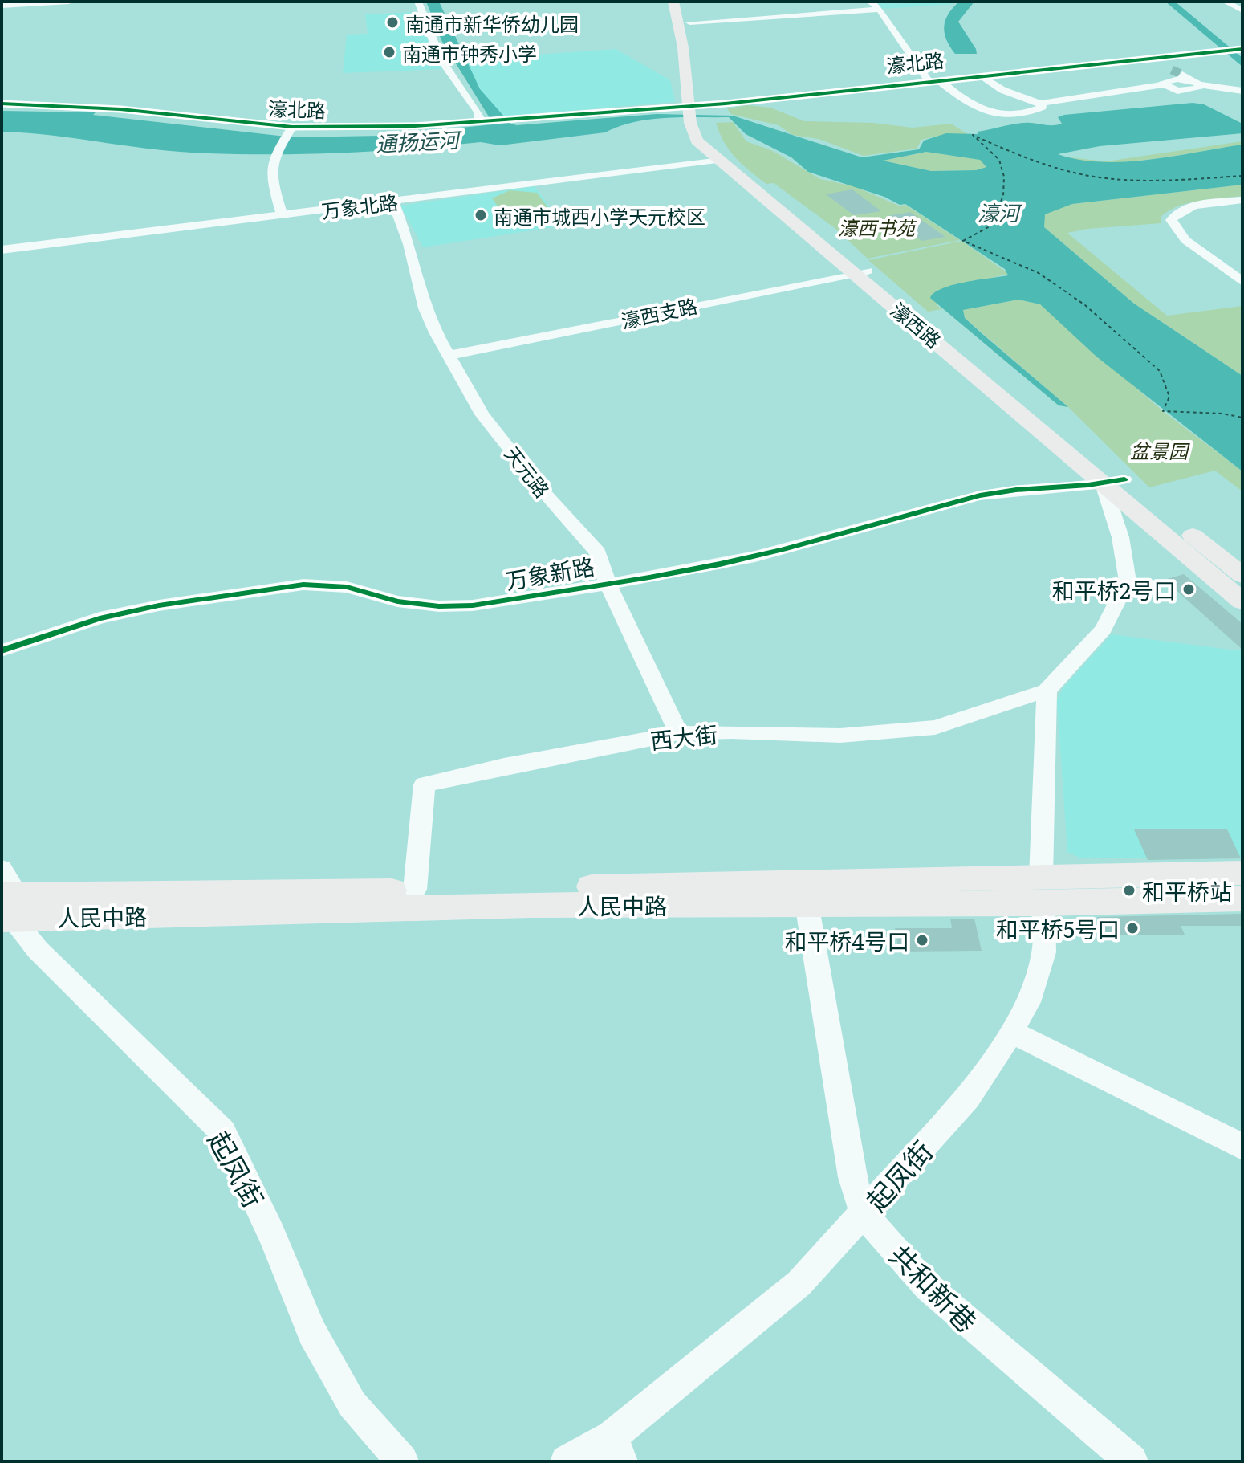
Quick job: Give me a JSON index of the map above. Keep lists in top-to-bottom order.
{
  "streets": {
    "main road": ["濠西路", "人民中路"],
    "street": [
      "濠北路",
      "万象北路",
      "濠西支路",
      "天元路",
      "万象新路",
      "西大街",
      "起凤街",
      "共和新巷"
    ]
  },
  "crossings": [
    ["濠北路", "濠西路"],
    ["万象北路", "濠西路"],
    ["万象北路", "天元路"],
    ["濠西支路", "濠西路"],
    ["濠西支路", "天元路"],
    ["濠西路", "万象新路"],
    ["天元路", "万象新路"],
    ["天元路", "西大街"],
    ["西大街", "人民中路"],
    ["西大街", "起凤街"],
    ["人民中路", "起凤街"],
    ["人民中路", "共和新巷"],
    ["起凤街", "共和新巷"]
  ],
  "water": ["通扬运河", "濠河"],
  "parks": ["濠西书苑", "盆景园"],
  "places": [
    "南通市新华侨幼儿园",
    "南通市钟秀小学",
    "南通市城西小学天元校区",
    "和平桥2号口",
    "和平桥站",
    "和平桥5号口",
    "和平桥4号口"
  ]
}
